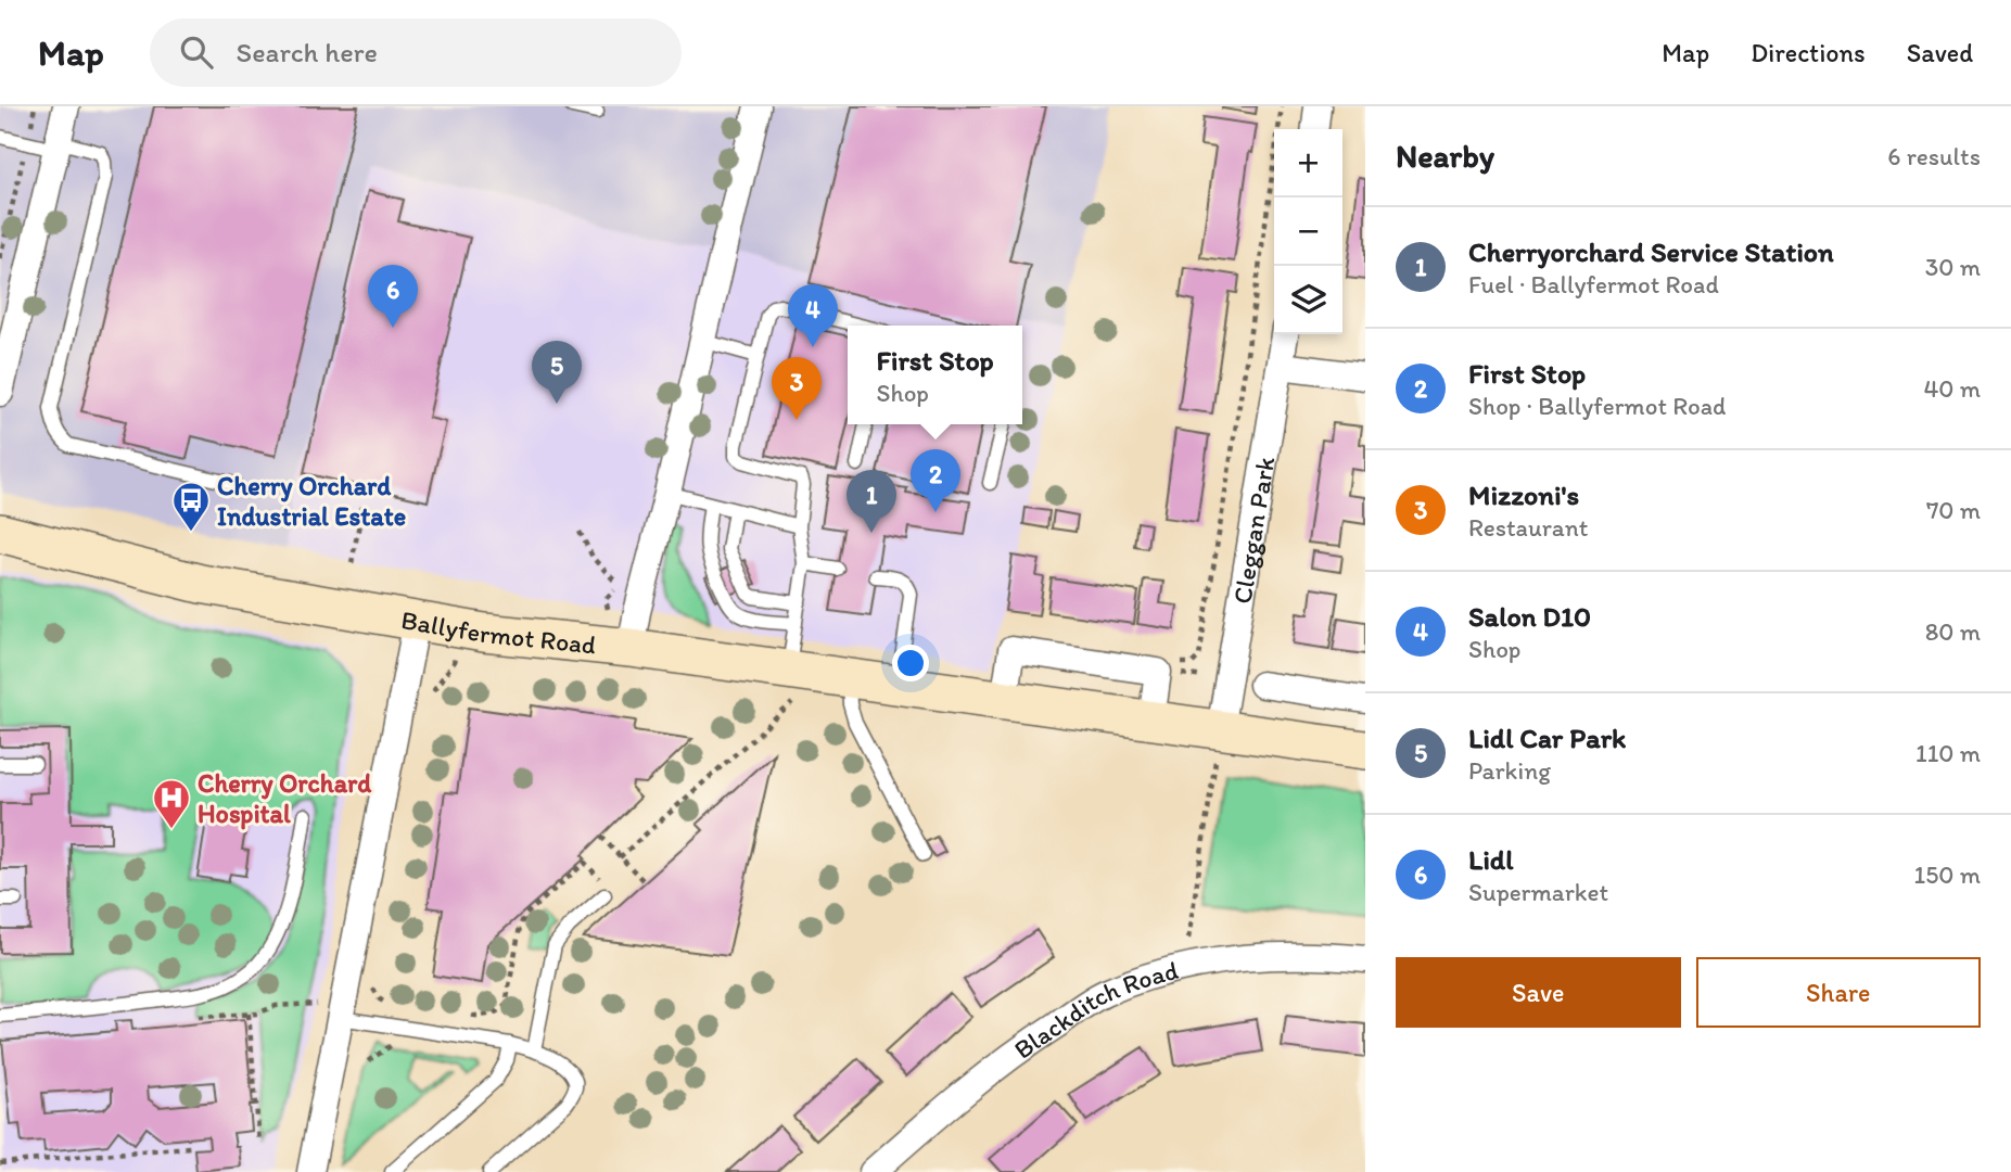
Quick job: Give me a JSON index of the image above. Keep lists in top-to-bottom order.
{
  "streets": {
    "main road": ["Ballyfermot Road"],
    "street": ["Cleggan Park", "Blackditch Road"]
  },
  "crossings": [
    ["Cleggan Park", "Ballyfermot Road"]
  ],
  "places": {
    "bus stop": ["Cherry Orchard Industrial Estate"],
    "hospital": ["Cherry Orchard Hospital"]
  },
  "page": {
    "header": "Map",
    "search": "Search here",
    "nav": ["Map", "Directions", "Saved"],
    "heading": ["Nearby", "6 results"],
    "map_buttons": ["+", "−"],
    "list": [
      {
        "mark": "1",
        "name": "Cherryorchard Service Station",
        "note": "Fuel · Ballyfermot Road",
        "value": "30 m"
      },
      {
        "mark": "2",
        "name": "First Stop",
        "note": "Shop · Ballyfermot Road",
        "value": "40 m"
      },
      {
        "mark": "3",
        "name": "Mizzoni's",
        "note": "Restaurant",
        "value": "70 m"
      },
      {
        "mark": "4",
        "name": "Salon D10",
        "note": "Shop",
        "value": "80 m"
      },
      {
        "mark": "5",
        "name": "Lidl Car Park",
        "note": "Parking",
        "value": "110 m"
      },
      {
        "mark": "6",
        "name": "Lidl",
        "note": "Supermarket",
        "value": "150 m"
      }
    ],
    "pins": [
      "6",
      "4",
      "5",
      "3",
      "2",
      "1"
    ],
    "popup": ["First Stop", "Shop"],
    "buttons": ["Save", "Share"]
  }
}
